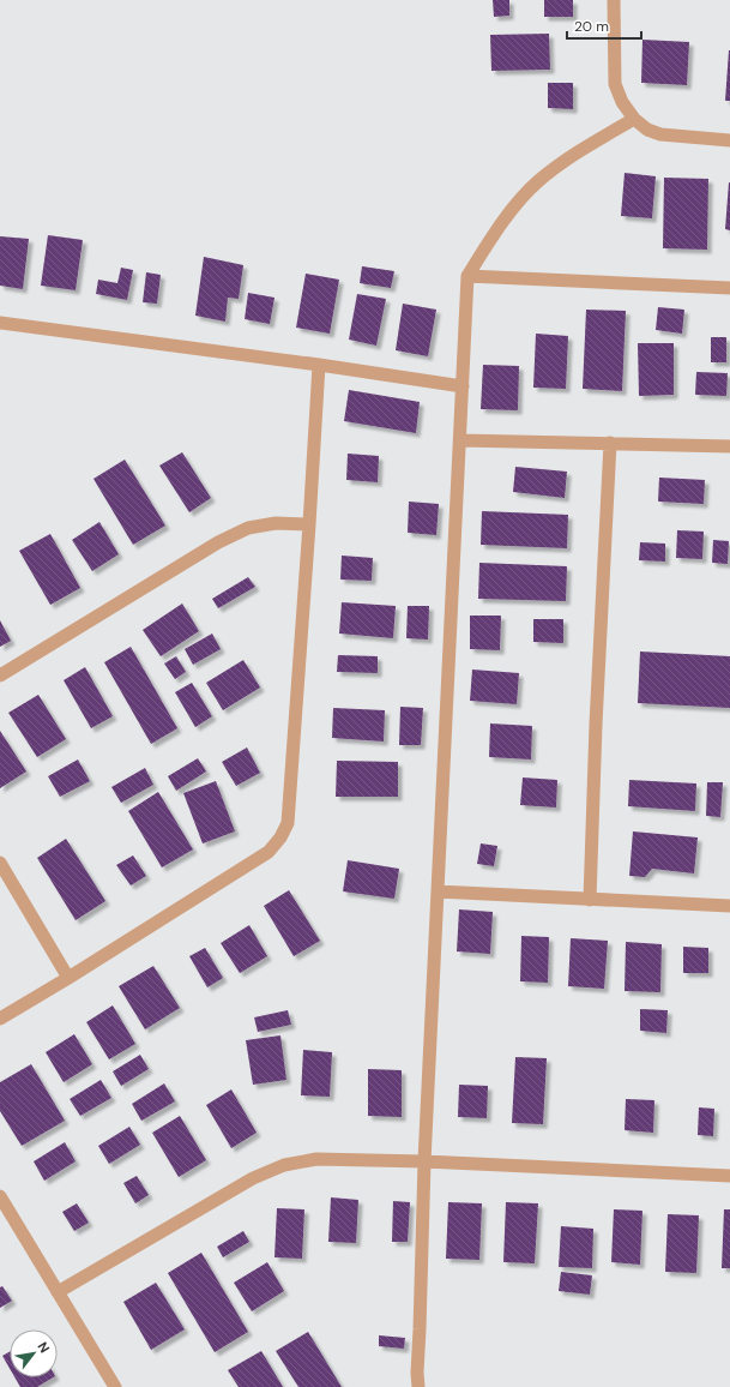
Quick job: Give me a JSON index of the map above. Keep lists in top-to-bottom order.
{
  "scale_bar": "20 m",
  "north": "top right"
}
